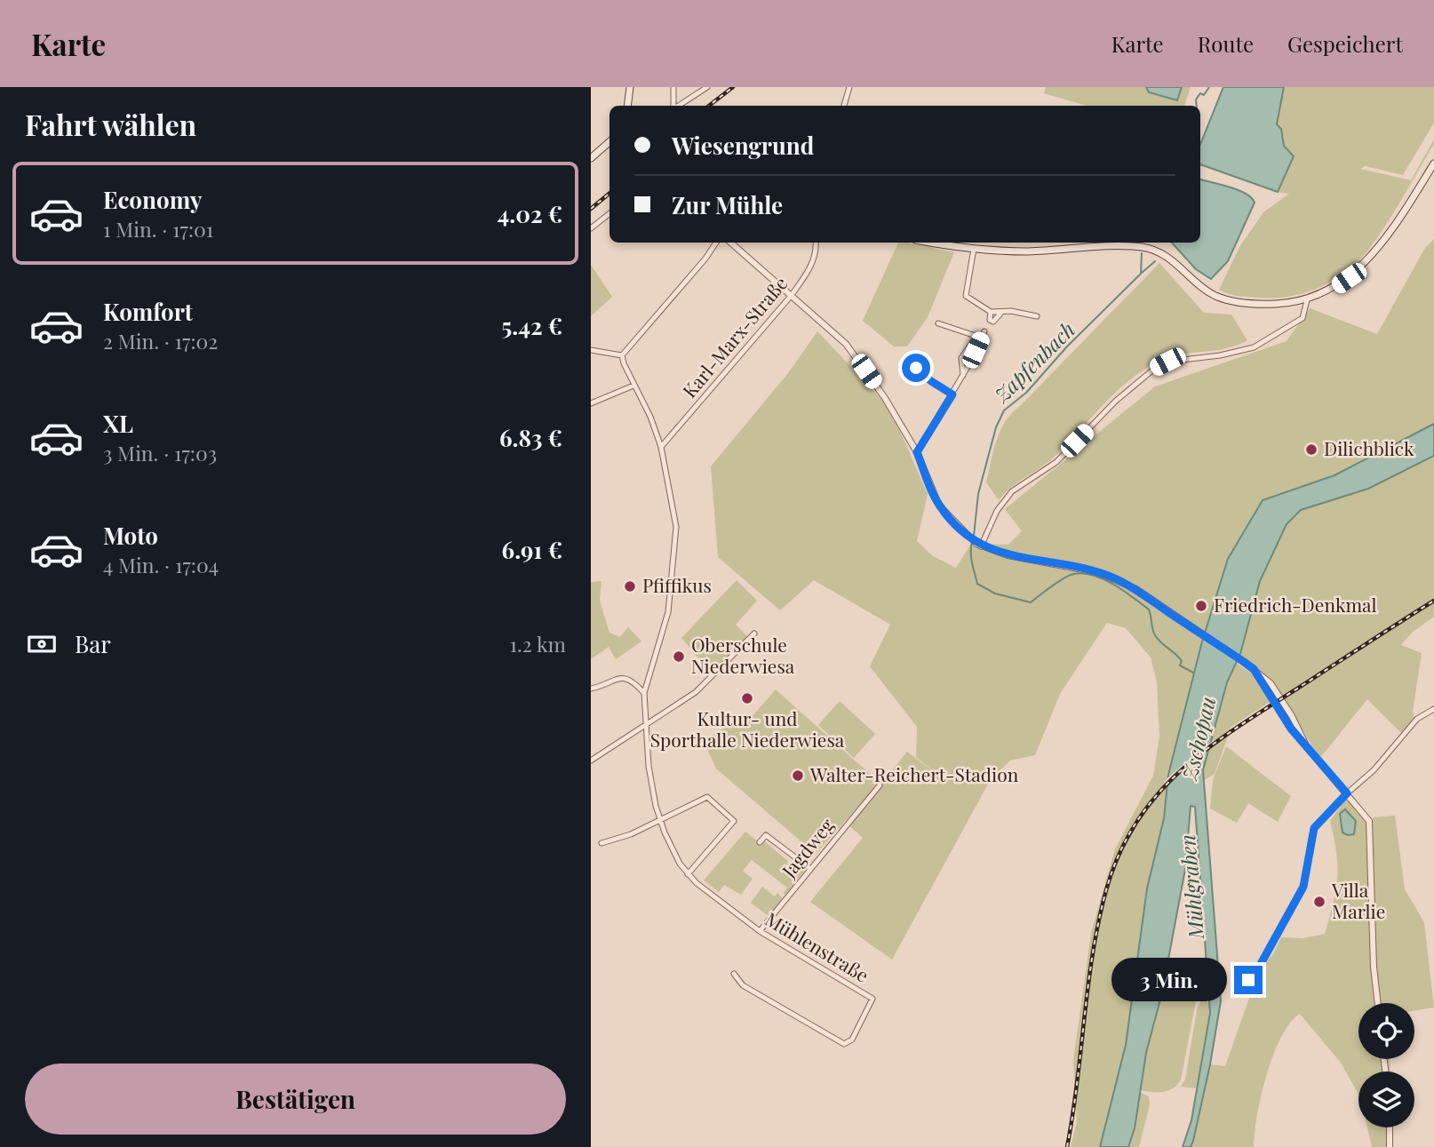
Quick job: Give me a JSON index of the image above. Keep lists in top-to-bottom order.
{
  "streets": {
    "street": ["Karl-Marx-Straße", "Jagdweg", "Mühlenstraße"]
  },
  "crossings": [
    ["Karl-Marx-Straße", "Mühlenstraße"],
    ["Jagdweg", "Mühlenstraße"]
  ],
  "water": ["Zapfenbach", "Zschopau", "Mühlgraben"],
  "places": [
    "Dilichblick",
    "Pfiffikus",
    "Friedrich-Denkmal",
    "Oberschule Niederwiesa",
    "Kultur- und Sporthalle Niederwiesa",
    "Walter-Reichert-Stadion",
    "Villa Marlie"
  ],
  "page": {
    "header": "Karte",
    "nav": ["Karte", "Route", "Gespeichert"],
    "heading": "Fahrt wählen",
    "banner": ["Wiesengrund", "Zur Mühle"],
    "list": [
      {
        "name": "Economy",
        "note": "1 Min. · 17:01",
        "value": "4.02 €"
      },
      {
        "name": "Komfort",
        "note": "2 Min. · 17:02",
        "value": "5.42 €"
      },
      {
        "name": "XL",
        "note": "3 Min. · 17:03",
        "value": "6.83 €"
      },
      {
        "name": "Moto",
        "note": "4 Min. · 17:04",
        "value": "6.91 €"
      }
    ],
    "pay": ["Bar", "1.2 km"],
    "bubble": "3 Min.",
    "buttons": "Bestätigen"
  }
}
